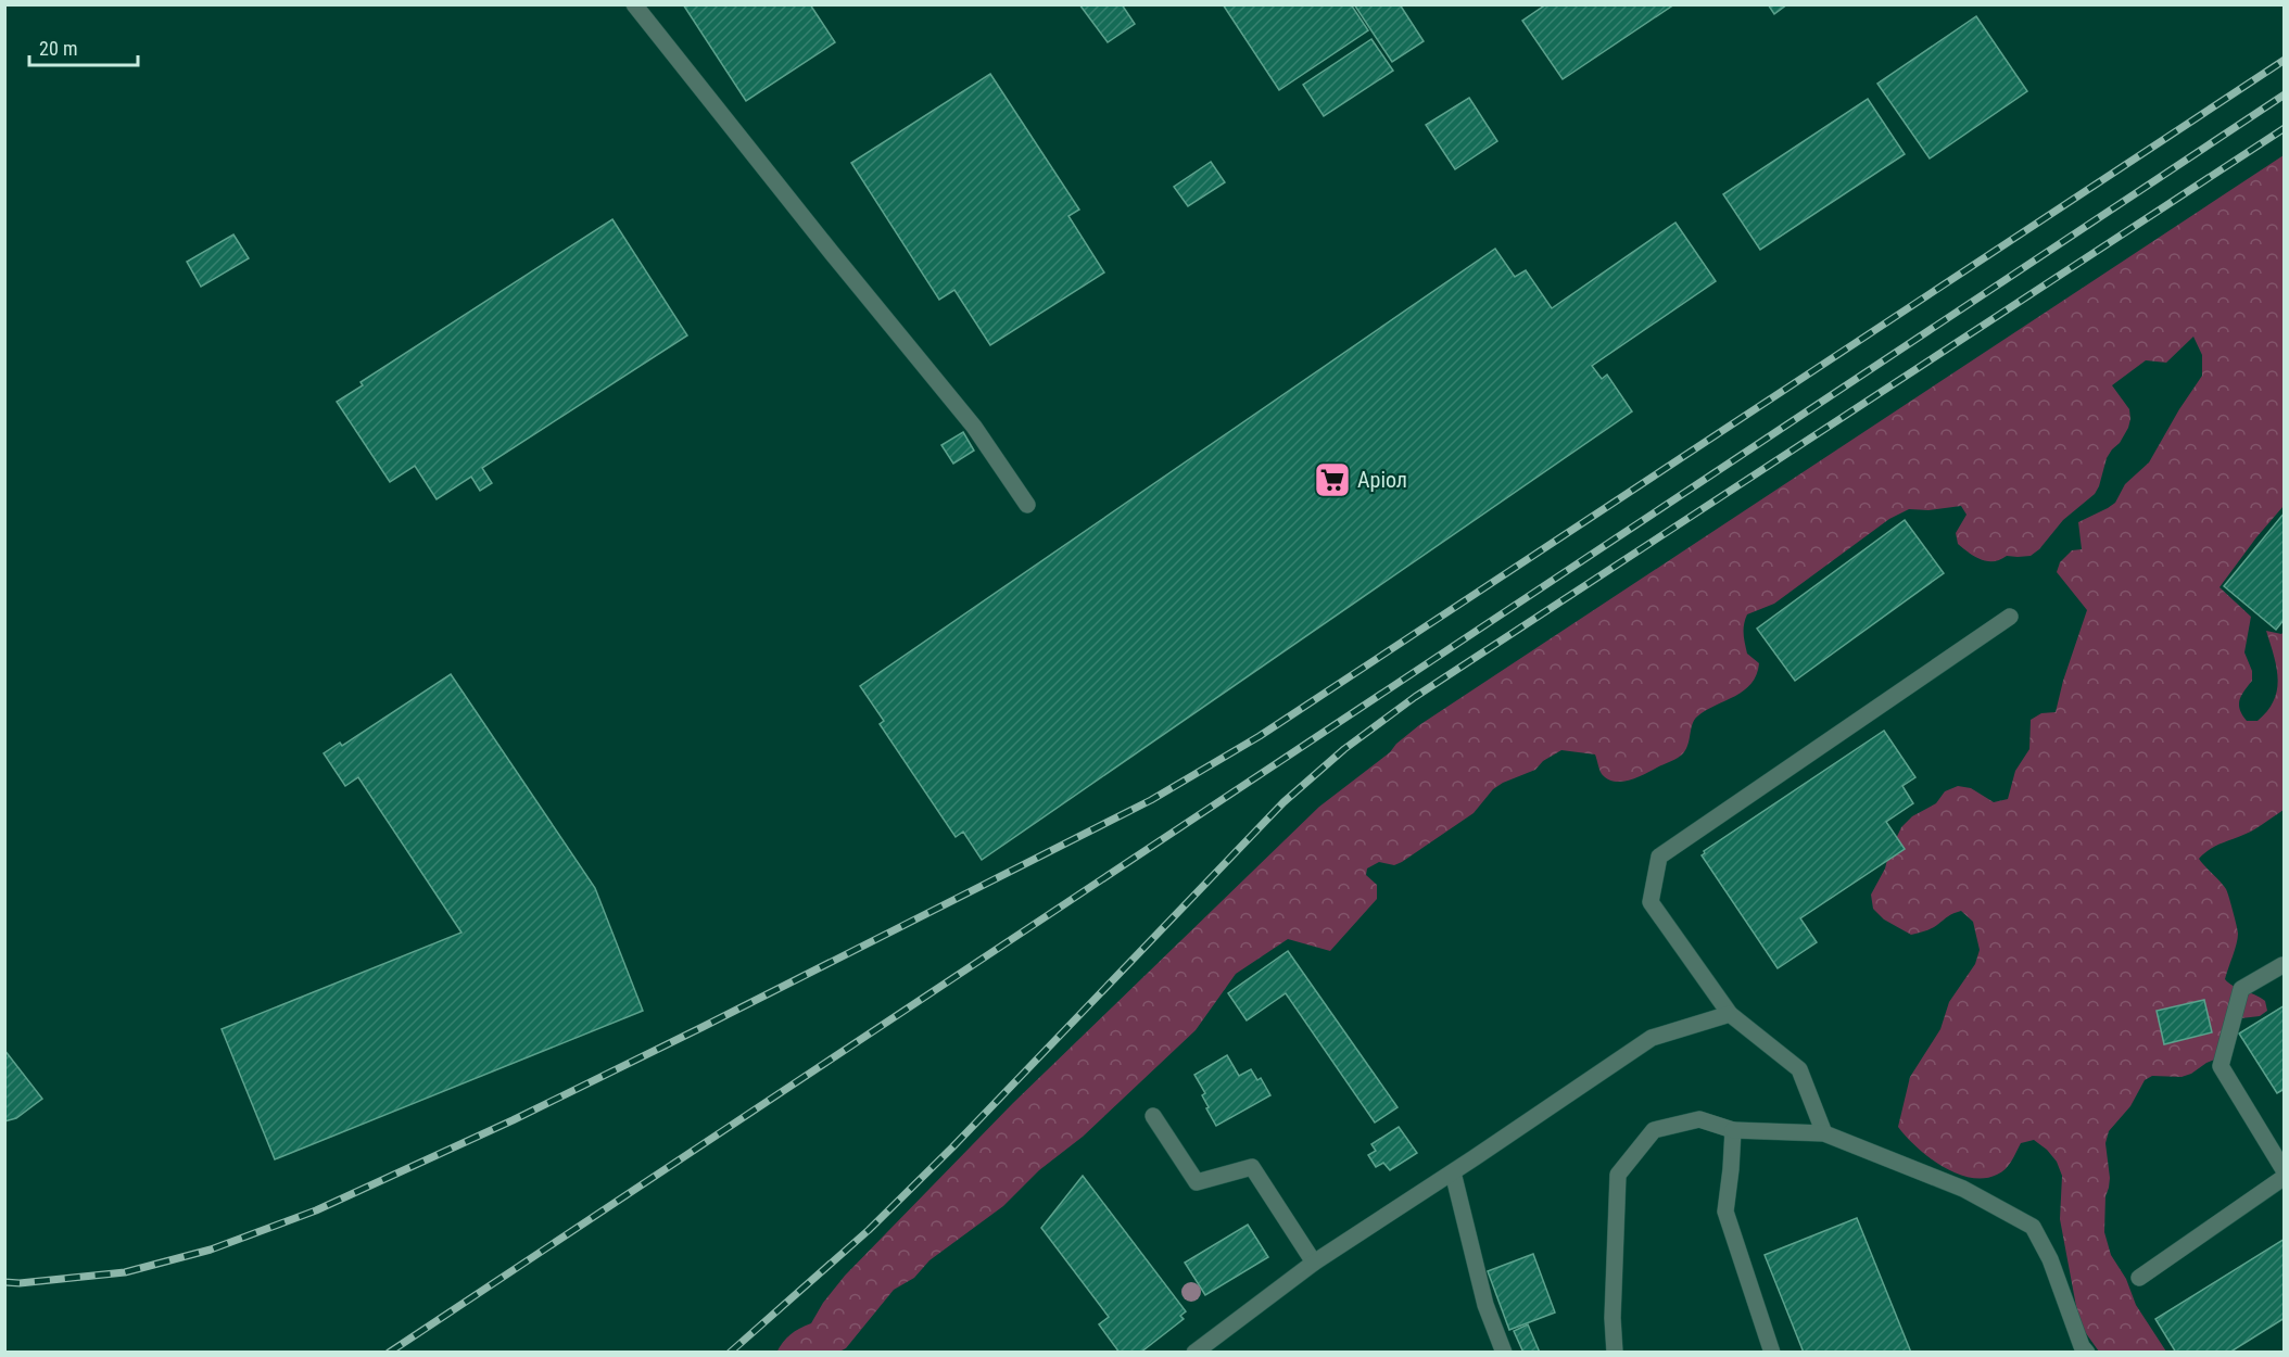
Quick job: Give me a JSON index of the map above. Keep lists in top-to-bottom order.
{
  "places": {
    "supermarket": ["Аріол"]
  },
  "scale_bar": "20 m"
}
